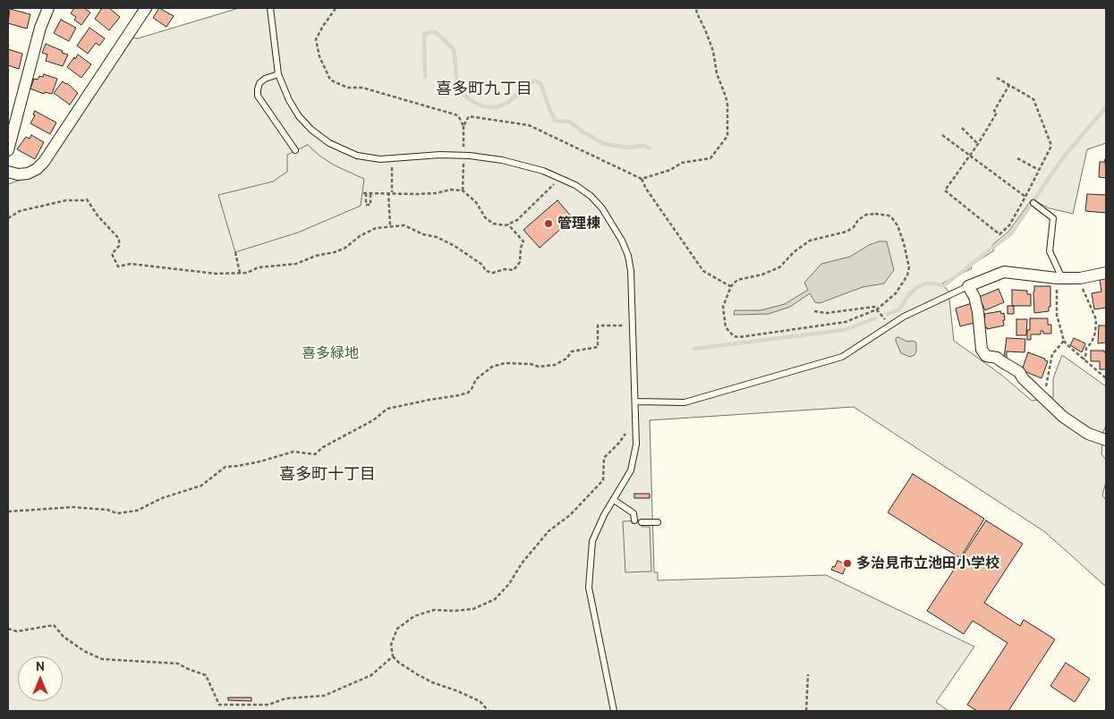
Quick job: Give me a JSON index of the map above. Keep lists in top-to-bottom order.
{
  "districts": ["喜多町九丁目", "喜多町十丁目"],
  "parks": ["喜多緑地"],
  "places": ["管理棟", "多治見市立池田小学校"],
  "north": "top"
}
